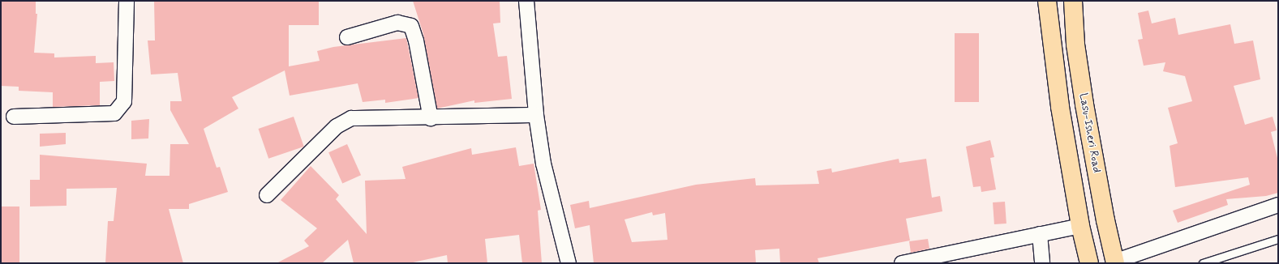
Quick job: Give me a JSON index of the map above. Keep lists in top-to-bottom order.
{
  "streets": {
    "main road": ["Lasu-Isheri Road"]
  }
}
